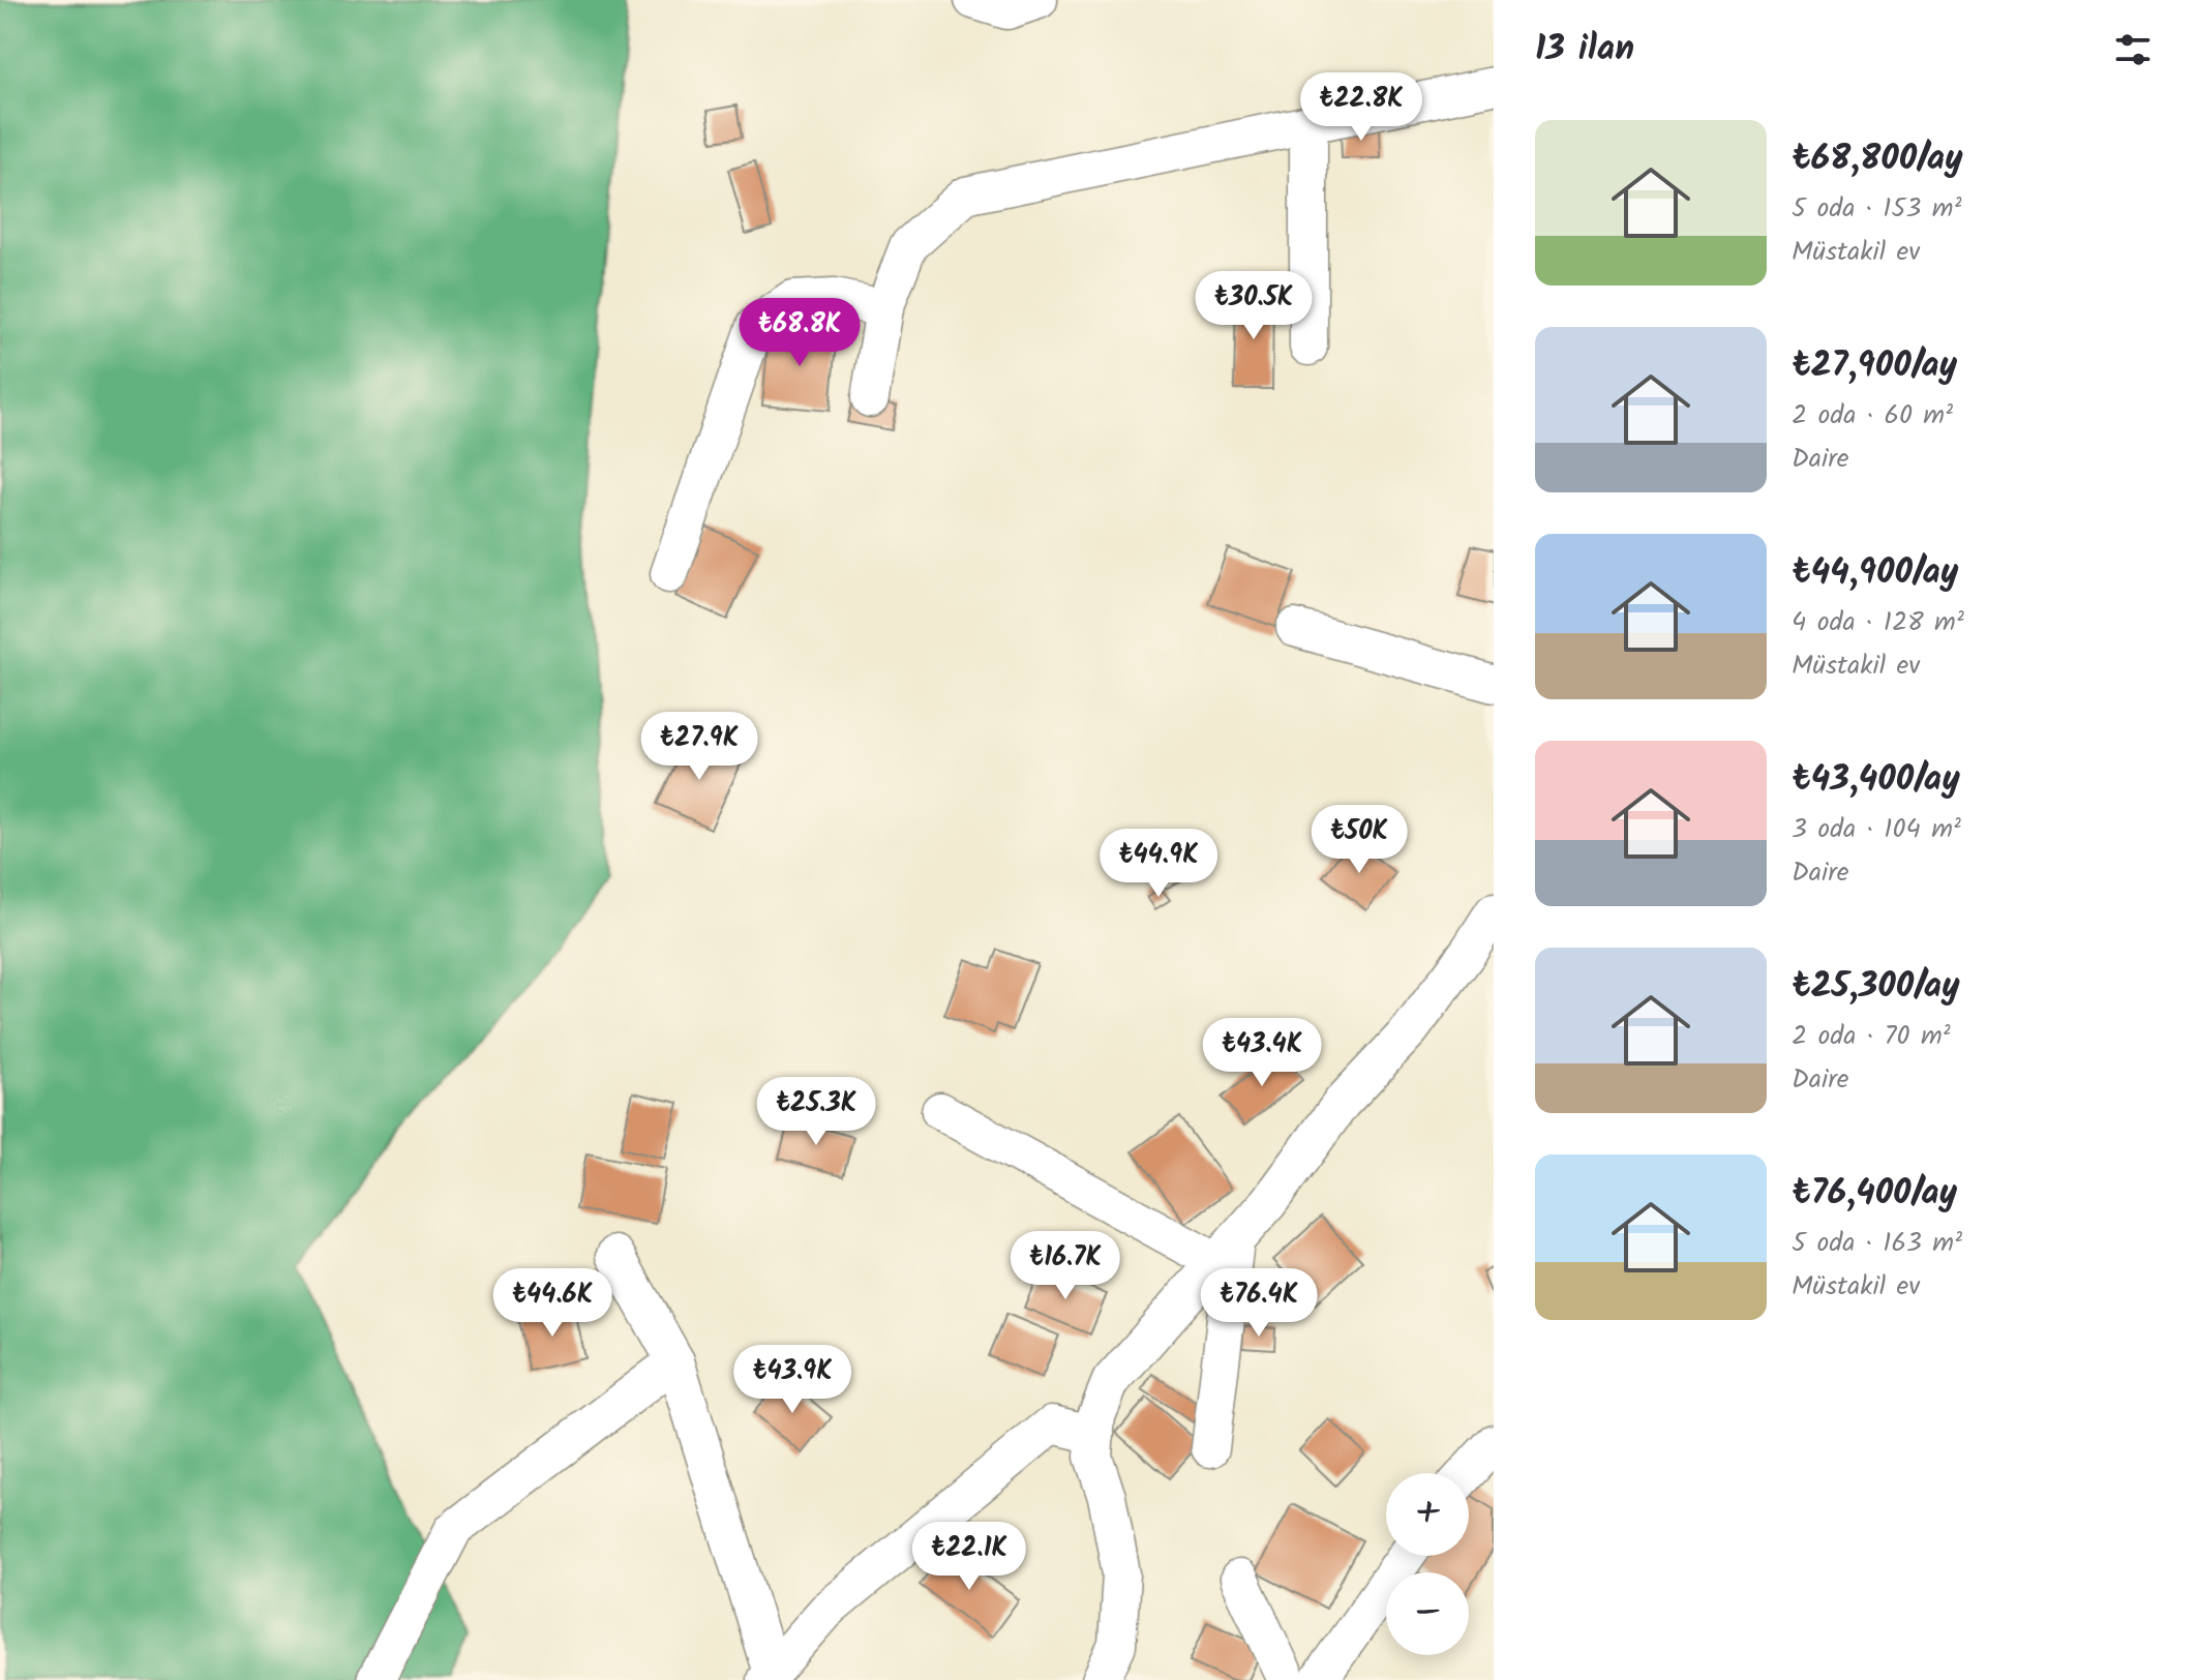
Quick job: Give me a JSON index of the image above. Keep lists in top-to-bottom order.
{
  "page": {
    "heading": "13 ilan",
    "price": [
      "₺22.8K",
      "₺30.5K",
      "₺68.8K",
      "₺27.9K",
      "₺50K",
      "₺44.9K",
      "₺43.4K",
      "₺25.3K",
      "₺16.7K",
      "₺44.6K",
      "₺76.4K",
      "₺43.9K",
      "₺22.1K"
    ],
    "list": [
      {
        "name": "₺68,800/ay",
        "note": "5 oda · 153 m² · Müstakil ev"
      },
      {
        "name": "₺27,900/ay",
        "note": "2 oda · 60 m² · Daire"
      },
      {
        "name": "₺44,900/ay",
        "note": "4 oda · 128 m² · Müstakil ev"
      },
      {
        "name": "₺43,400/ay",
        "note": "3 oda · 104 m² · Daire"
      },
      {
        "name": "₺25,300/ay",
        "note": "2 oda · 70 m² · Daire"
      },
      {
        "name": "₺76,400/ay",
        "note": "5 oda · 163 m² · Müstakil ev"
      }
    ],
    "map_buttons": ["+", "−"]
  }
}
